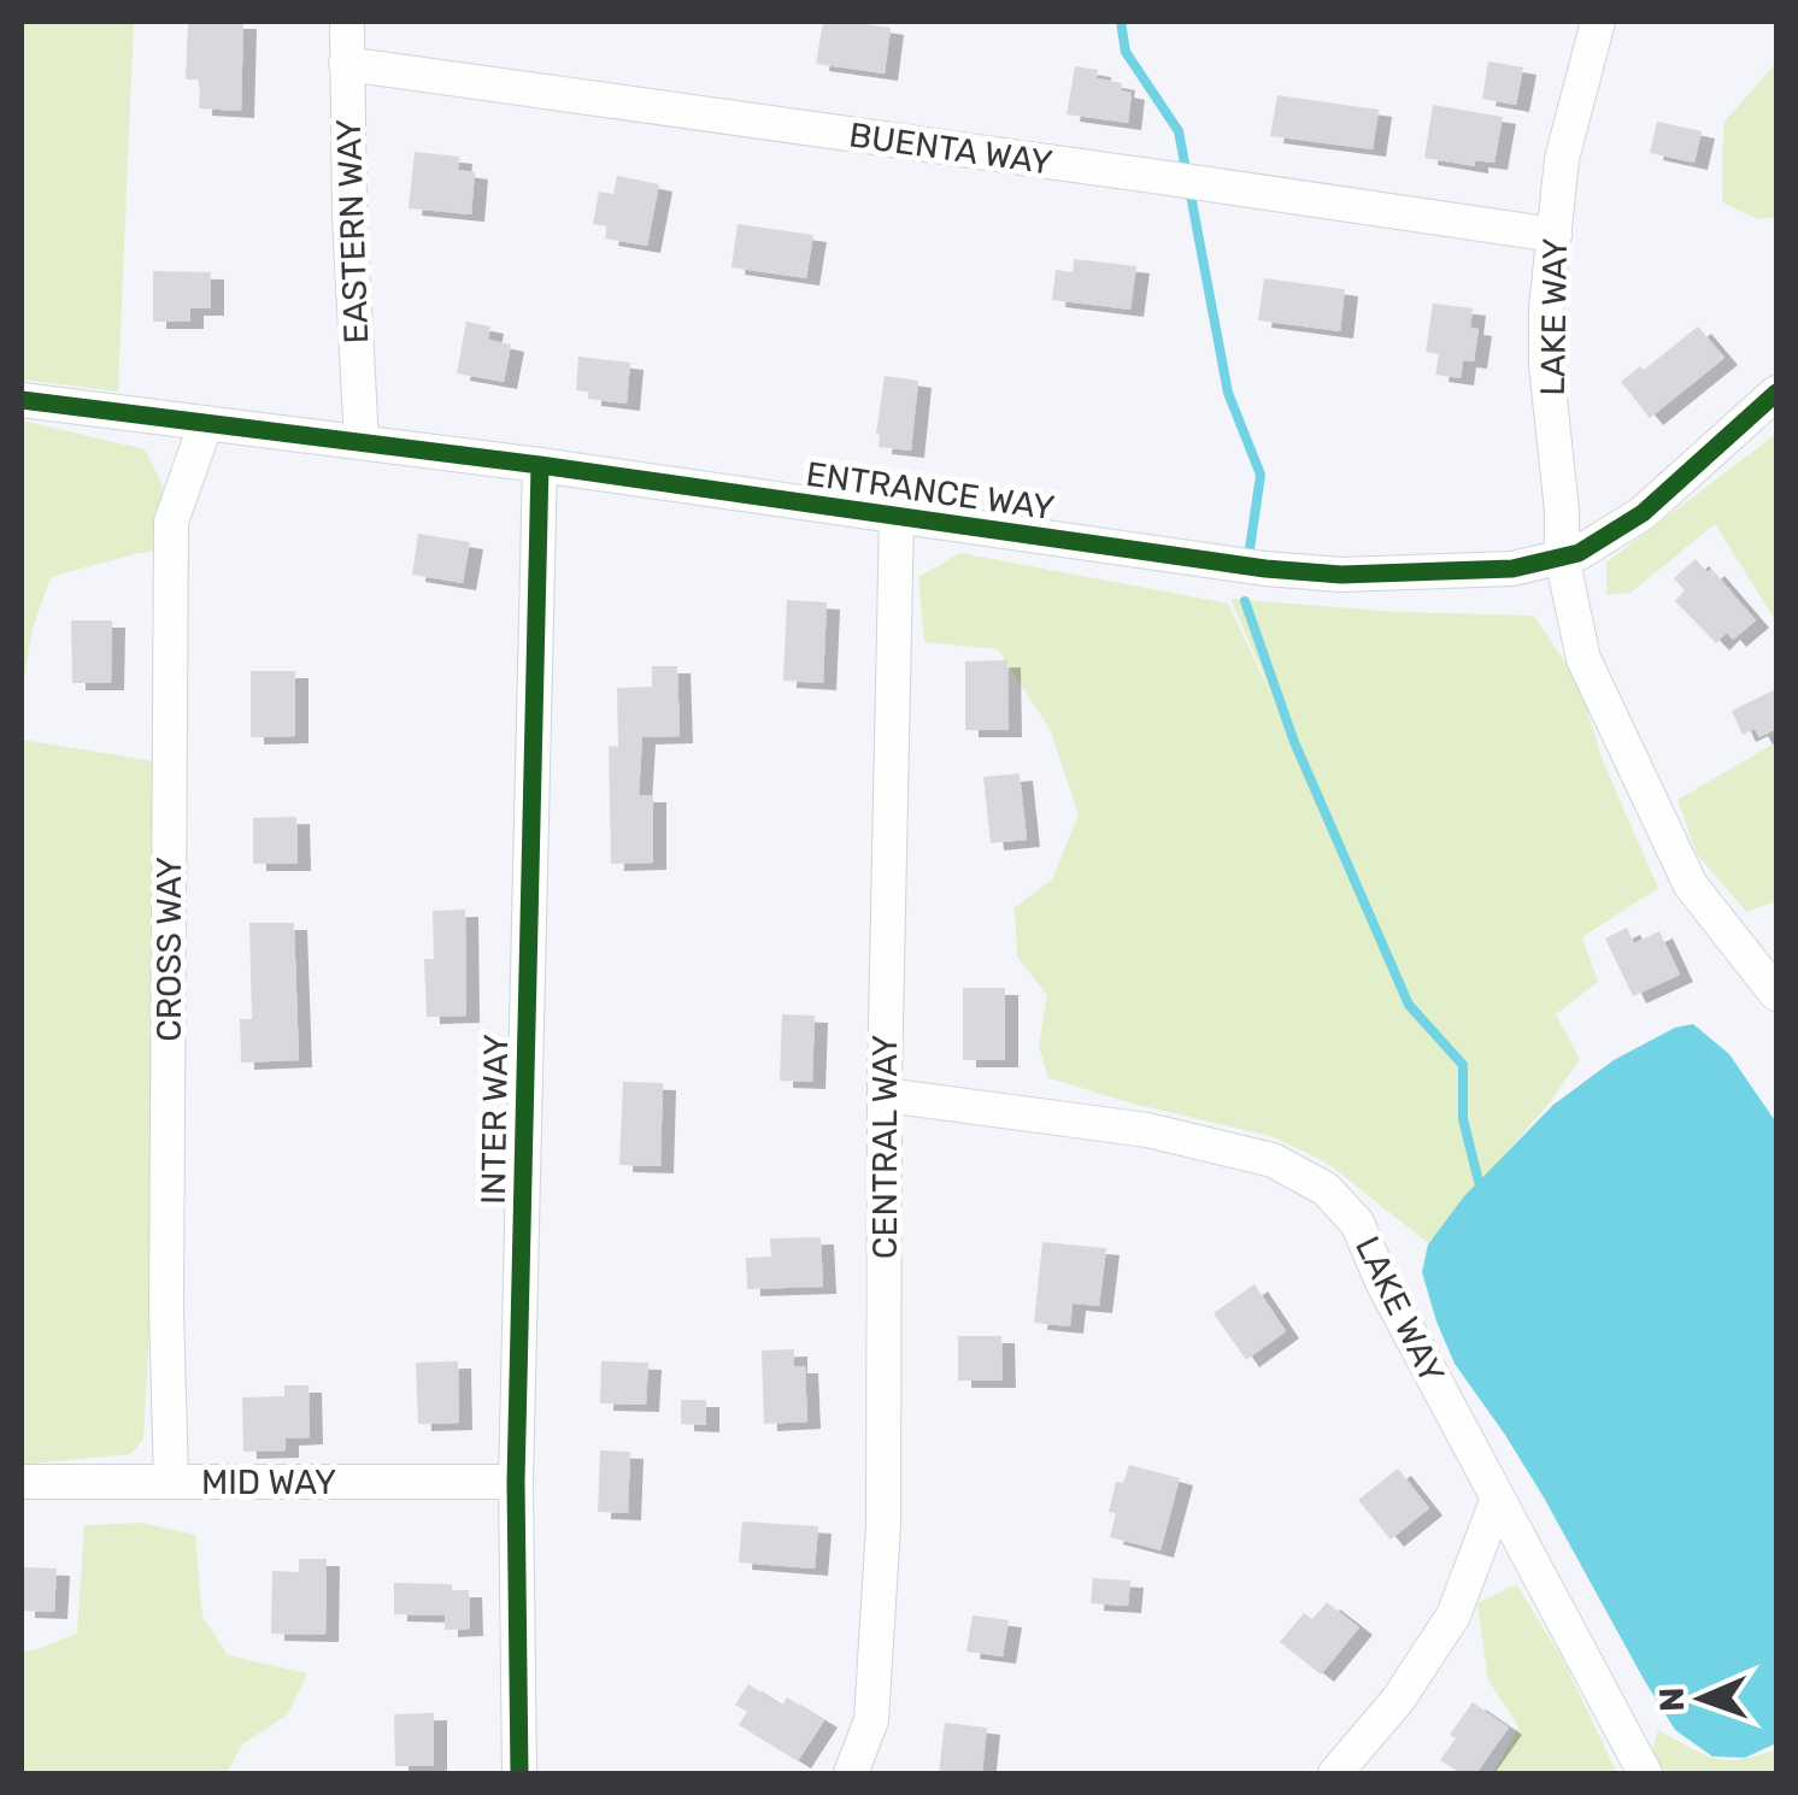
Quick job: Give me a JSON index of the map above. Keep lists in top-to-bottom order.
{
  "streets": {
    "street": [
      "BUENTA WAY",
      "EASTERN WAY",
      "LAKE WAY",
      "ENTRANCE WAY",
      "CROSS WAY",
      "INTER WAY",
      "CENTRAL WAY",
      "MID WAY"
    ]
  },
  "crossings": [
    ["BUENTA WAY", "EASTERN WAY"],
    ["BUENTA WAY", "LAKE WAY"],
    ["EASTERN WAY", "ENTRANCE WAY"],
    ["LAKE WAY", "ENTRANCE WAY"],
    ["LAKE WAY", "CENTRAL WAY"],
    ["ENTRANCE WAY", "CROSS WAY"],
    ["ENTRANCE WAY", "INTER WAY"],
    ["ENTRANCE WAY", "CENTRAL WAY"],
    ["CROSS WAY", "MID WAY"],
    ["INTER WAY", "MID WAY"]
  ],
  "north": "left"
}
